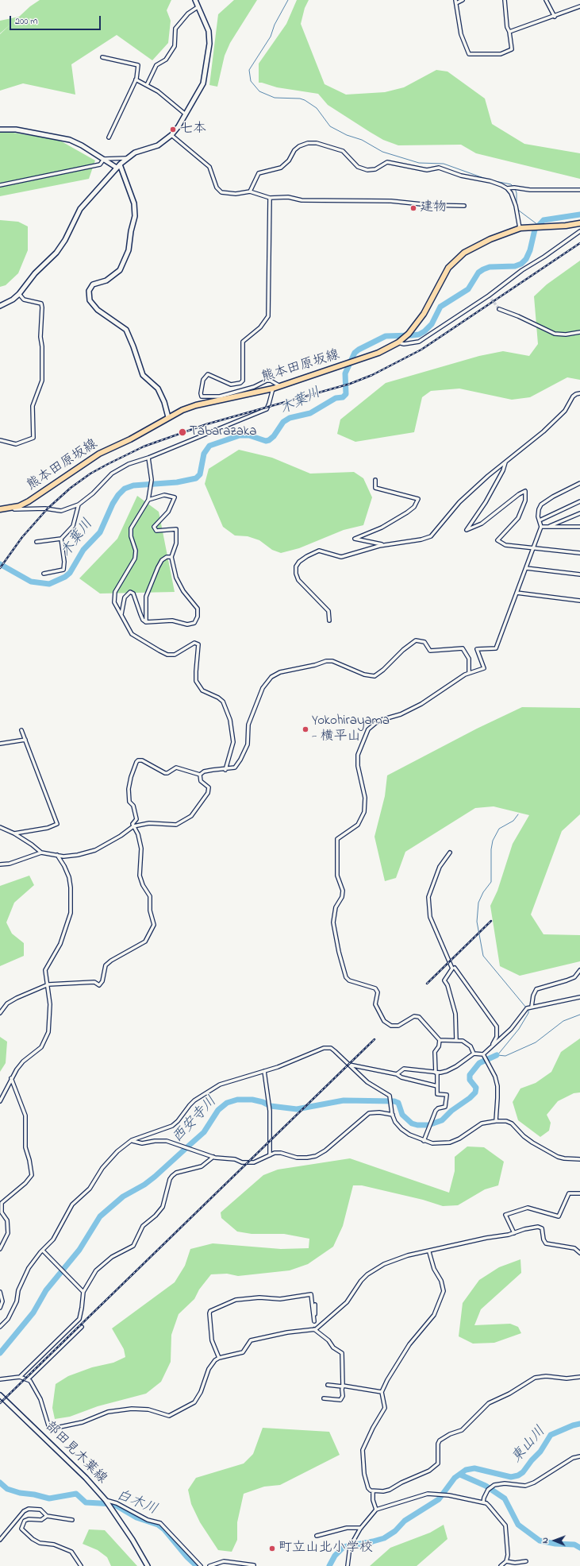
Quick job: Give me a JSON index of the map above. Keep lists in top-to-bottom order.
{
  "streets": {
    "main road": ["熊本田原坂線"],
    "street": ["部田見木葉線"]
  },
  "water": [
    "木葉川",
    "西安寺川",
    "東山川",
    "白木川"
  ],
  "places": [
    "七本",
    "建物",
    "Tabarazaka",
    "Yokohirayama - 横平山",
    "町立山北小学校"
  ],
  "scale_bar": "200 m",
  "north": "left"
}
